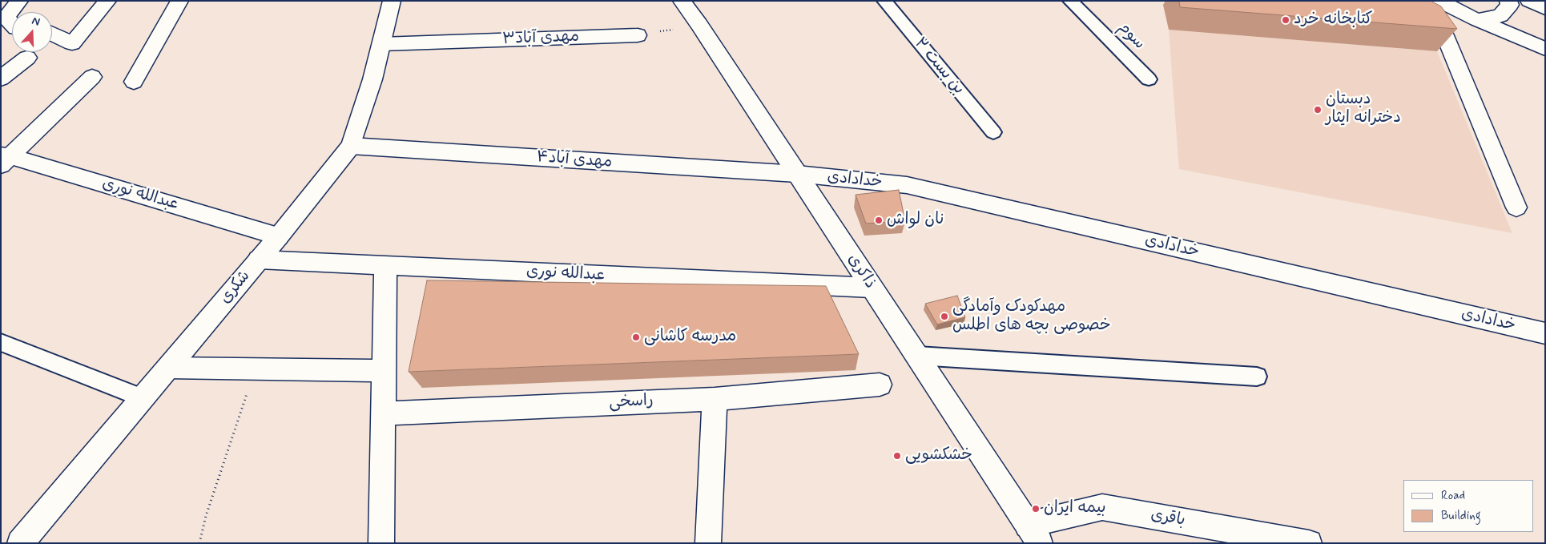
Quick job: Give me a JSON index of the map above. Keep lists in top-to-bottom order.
{
  "streets": {
    "street": [
      "مهدی آباد۳",
      "مهدی آباد۴",
      "خدادادی",
      "عبدالله نوری",
      "ذاکری",
      "شکری",
      "راسخی",
      "باقری"
    ],
    "lane": ["سوم", "بن بست ۲"]
  },
  "crossings": [
    ["مهدی آباد۳", "شکری"],
    ["مهدی آباد۴", "خدادادی"],
    ["مهدی آباد۴", "ذاکری"],
    ["مهدی آباد۴", "شکری"],
    ["خدادادی", "ذاکری"],
    ["عبدالله نوری", "ذاکری"],
    ["عبدالله نوری", "شکری"],
    ["ذاکری", "باقری"]
  ],
  "places": [
    "کتابخانه خرد",
    "دبستان دخترانه ایثار",
    "نان لواش",
    "مهدکودک وآمادگی خصوصی بچه های اطلس",
    "مدرسه کاشانی",
    "خشکشویی",
    "بیمه ایران"
  ],
  "legend": ["Road", "Building"],
  "north": "top"
}
